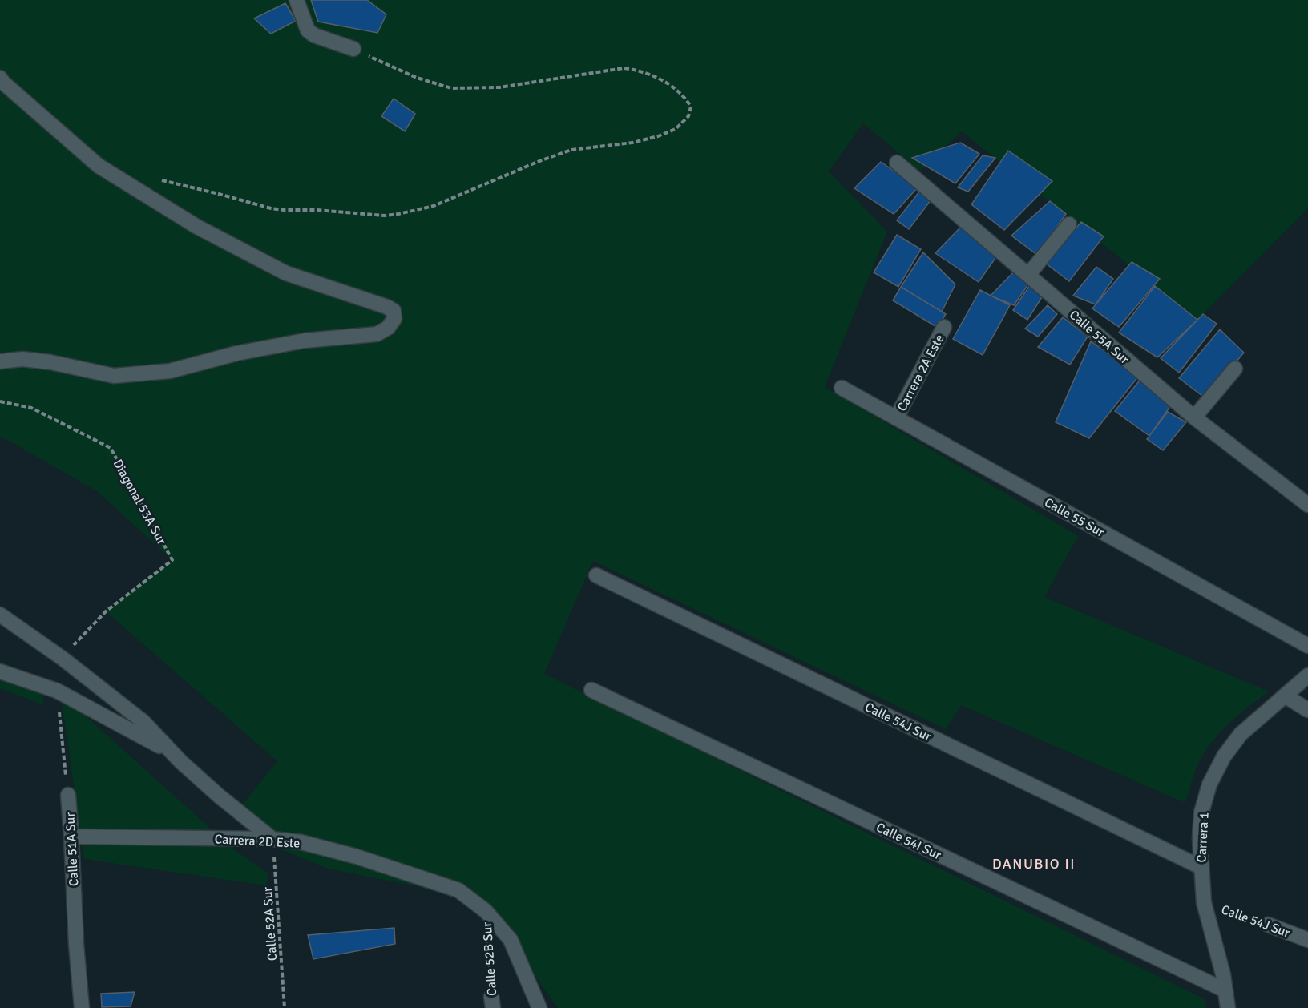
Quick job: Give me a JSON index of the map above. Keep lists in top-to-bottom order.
{
  "streets": {
    "street": [
      "Calle 55A Sur",
      "Carrera 2A Este",
      "Calle 55 Sur",
      "Calle 54J Sur",
      "Carrera 1",
      "Carrera 2D Este",
      "Calle 54I Sur",
      "Calle 51A Sur"
    ],
    "path": ["Diagonal 53A Sur", "Calle 52A Sur", "Calle 52B Sur"]
  },
  "crossings": [
    ["Carrera 2A Este", "Calle 55 Sur"],
    ["Calle 54J Sur", "Carrera 1"],
    ["Carrera 1", "Calle 54I Sur"],
    ["Carrera 2D Este", "Calle 51A Sur"],
    ["Carrera 2D Este", "Calle 52A Sur"],
    ["Carrera 2D Este", "Calle 52B Sur"]
  ],
  "districts": ["DANUBIO II"]
}
